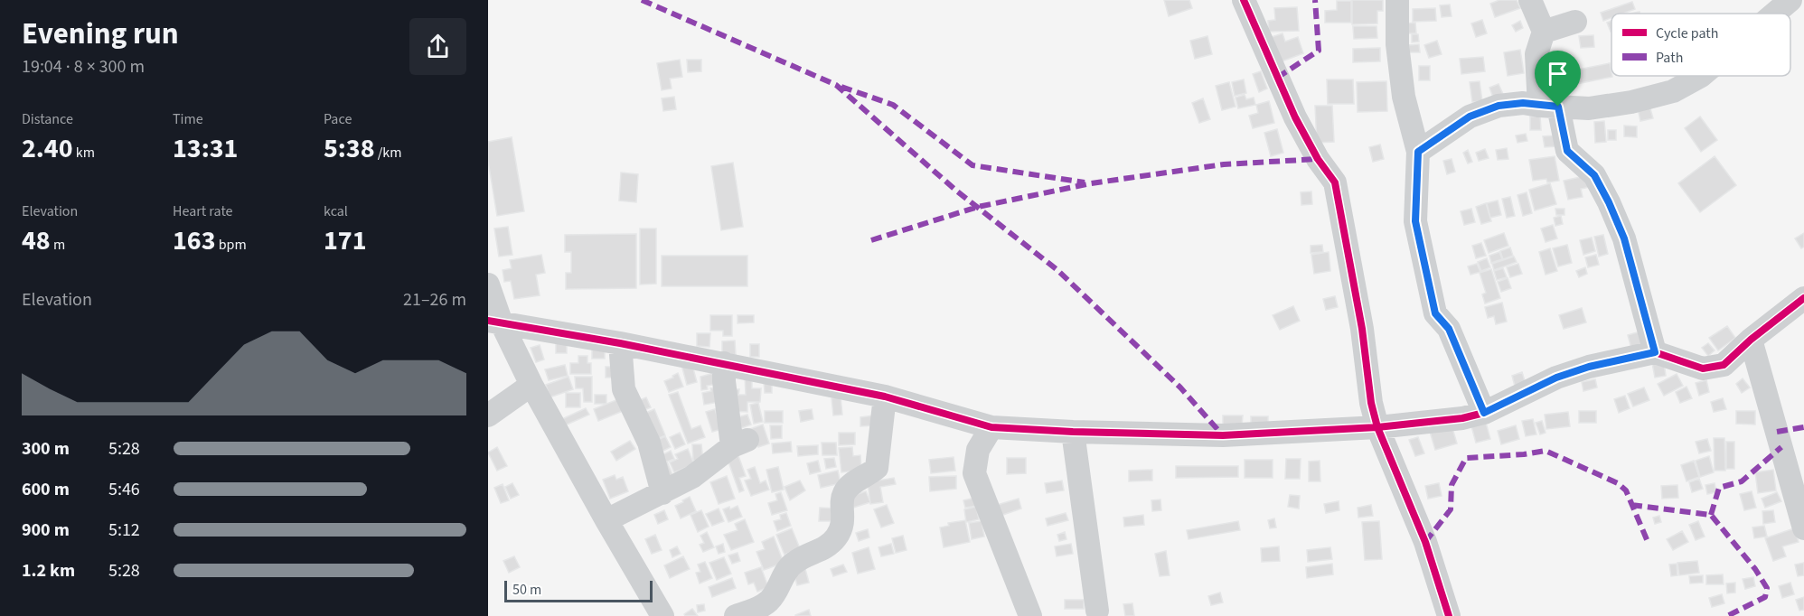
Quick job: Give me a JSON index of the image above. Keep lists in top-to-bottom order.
{
  "legend": ["Cycle path", "Path"],
  "scale_bar": "50 m",
  "page": {
    "heading": ["Evening run", "19:04 · 8 × 300 m"],
    "stats": [
      ["Distance", "2.40 km"],
      ["Time", "13:31"],
      ["Pace", "5:38 /km"],
      ["Elevation", "48 m"],
      ["Heart rate", "163 bpm"],
      ["kcal", "171"]
    ],
    "chart": ["Elevation", "21–26 m"],
    "list": [
      {
        "name": "300 m",
        "note": "5:28"
      },
      {
        "name": "600 m",
        "note": "5:46"
      },
      {
        "name": "900 m",
        "note": "5:12"
      },
      {
        "name": "1.2 km",
        "note": "5:28"
      }
    ],
    "scale": "50 m"
  }
}
